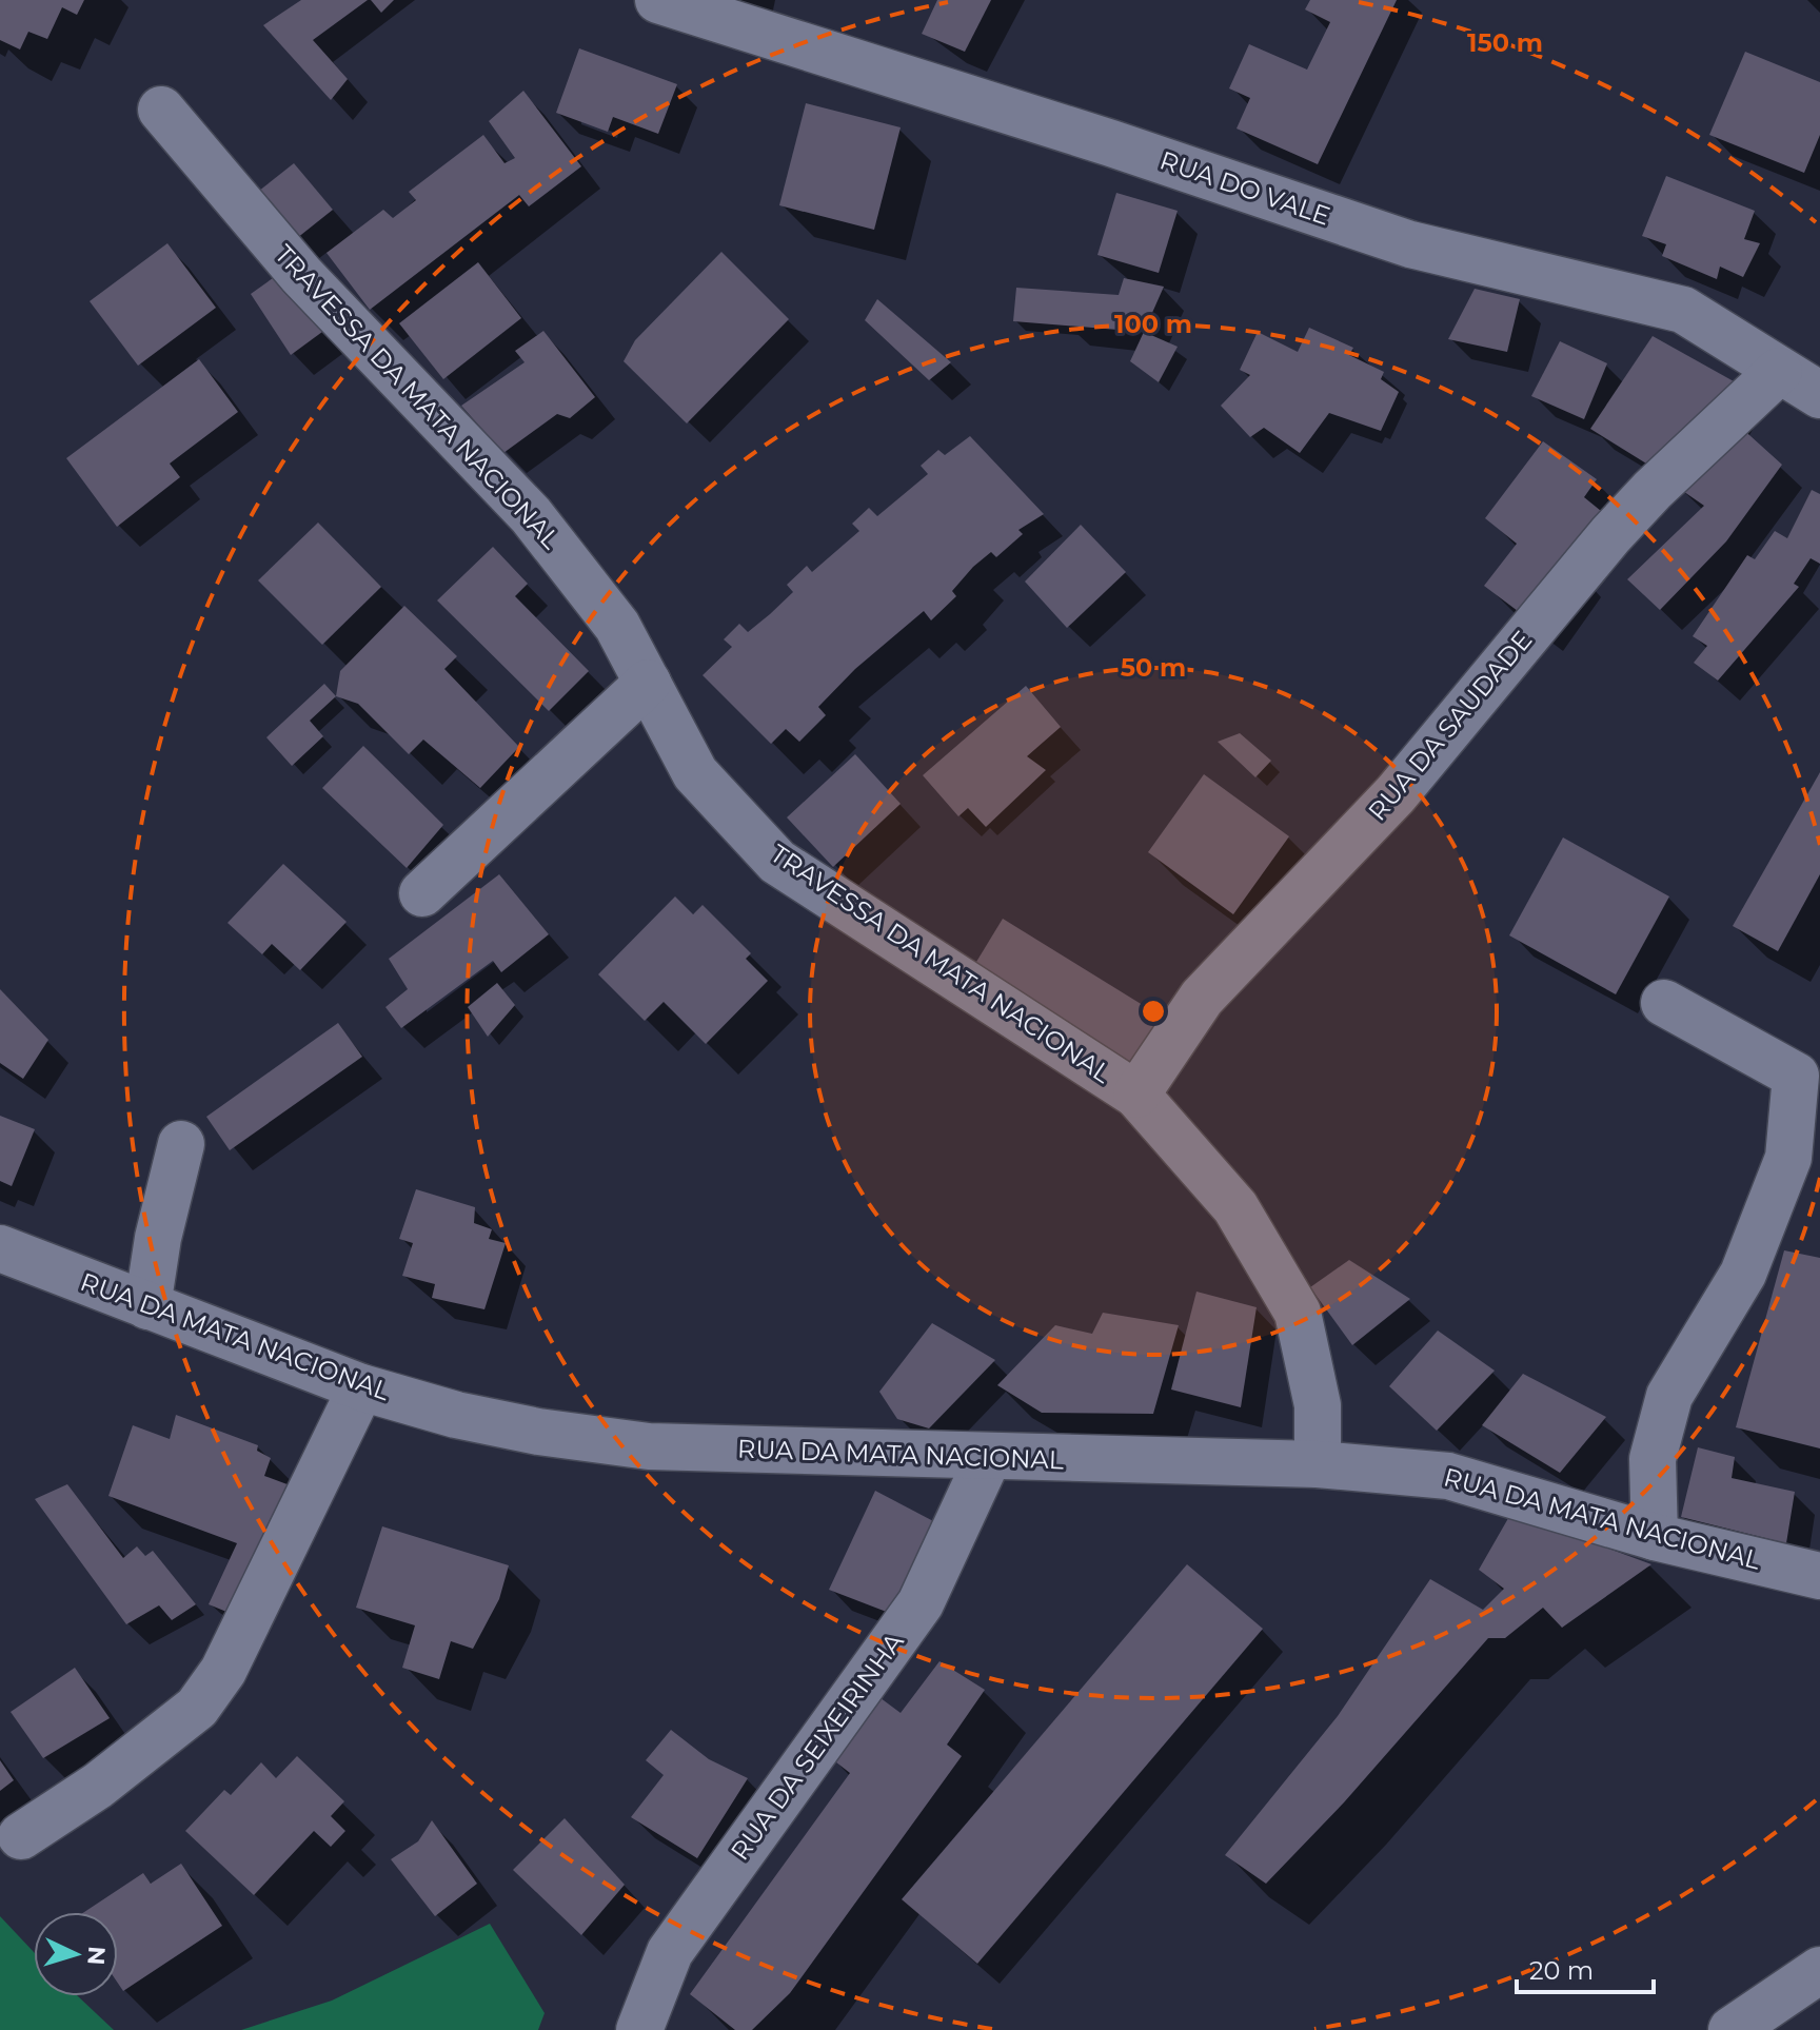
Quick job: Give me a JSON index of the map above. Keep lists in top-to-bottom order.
{
  "streets": {
    "street": [
      "RUA DO VALE",
      "TRAVESSA DA MATA NACIONAL",
      "RUA DA SAUDADE",
      "RUA DA MATA NACIONAL",
      "RUA DA SEIXEIRINHA"
    ]
  },
  "crossings": [
    ["RUA DO VALE", "RUA DA SAUDADE"],
    ["TRAVESSA DA MATA NACIONAL", "RUA DA SAUDADE"],
    ["TRAVESSA DA MATA NACIONAL", "RUA DA MATA NACIONAL"],
    ["RUA DA MATA NACIONAL", "RUA DA SEIXEIRINHA"]
  ],
  "scale_bar": "20 m",
  "north": "right",
  "rings": ["150 m", "100 m", "50 m"]
}
